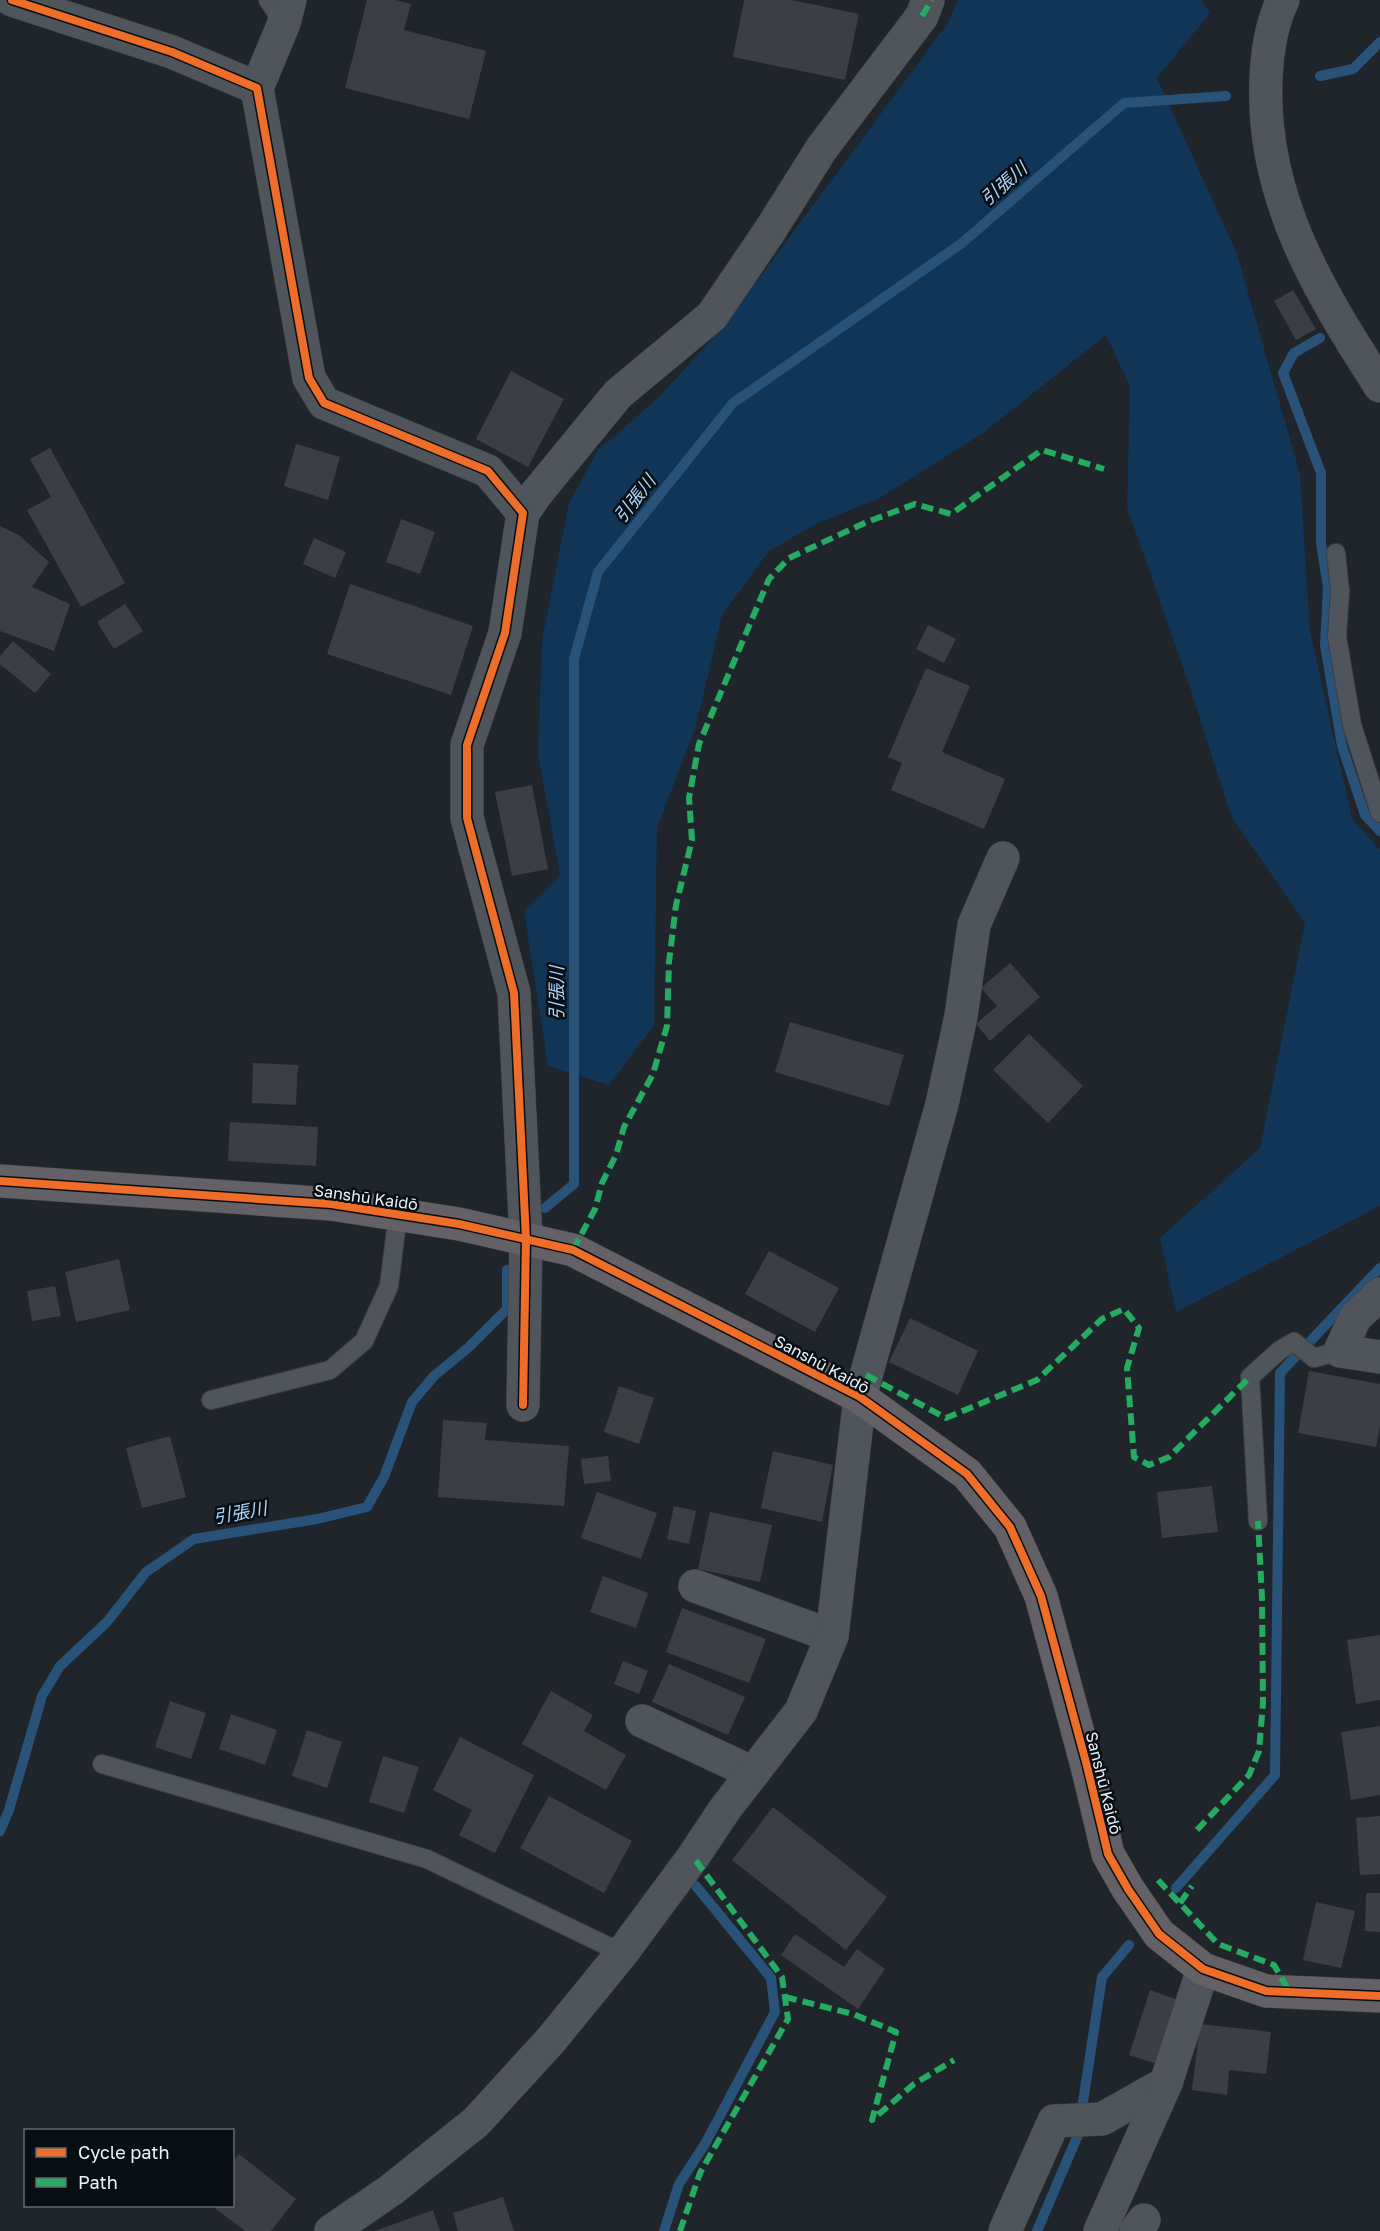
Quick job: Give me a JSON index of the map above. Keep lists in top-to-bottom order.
{
  "streets": {
    "main road": ["Sanshū Kaidō"]
  },
  "water": ["引張川"],
  "legend": ["Cycle path", "Path"]
}
